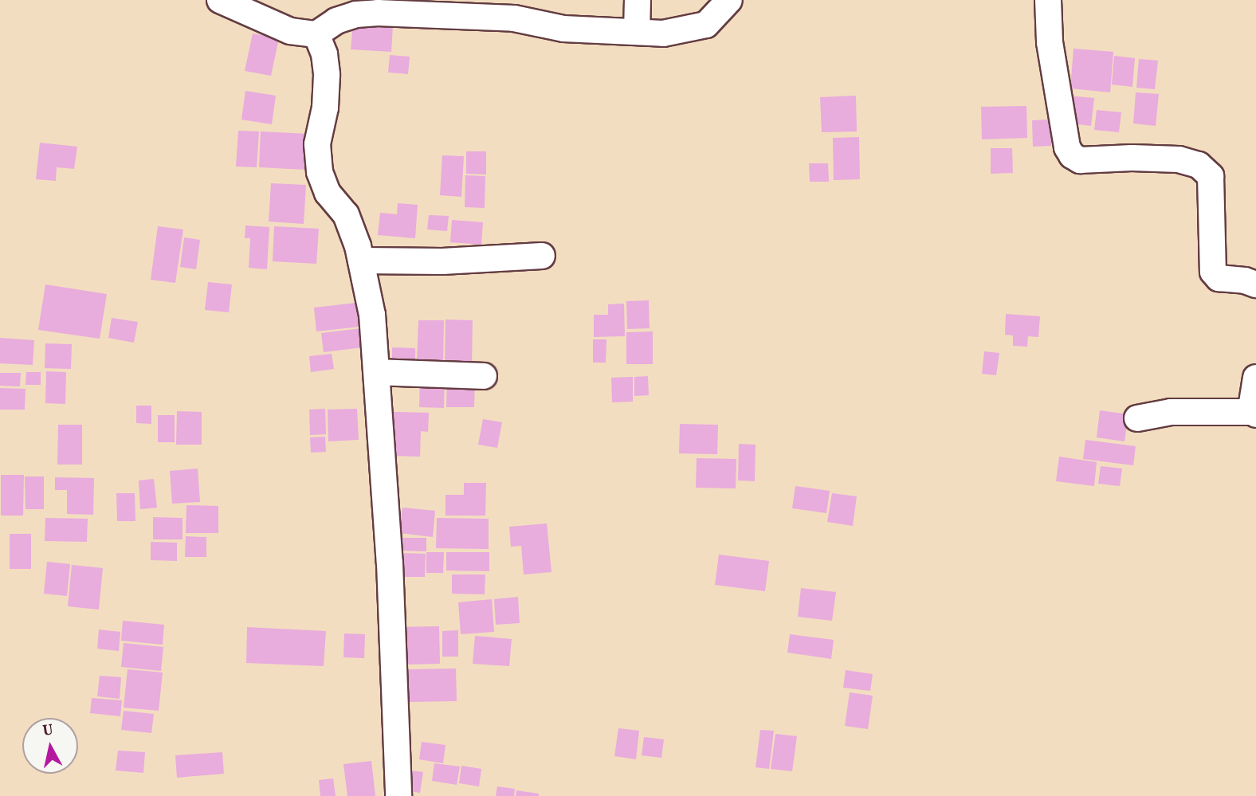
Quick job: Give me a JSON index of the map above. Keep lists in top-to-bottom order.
{
  "north": "top"
}
